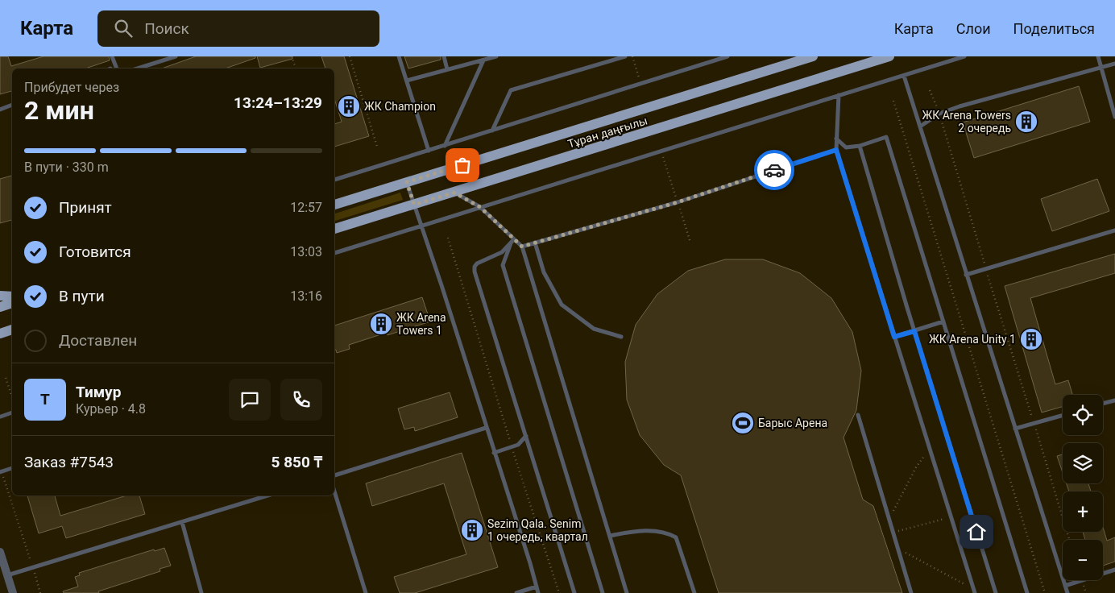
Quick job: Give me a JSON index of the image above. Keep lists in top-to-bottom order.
{
  "streets": {
    "main road": ["Тұран даңғылы"]
  },
  "places": {
    "building": [
      "ЖК Champion",
      "ЖК Arena Towers 2 очередь",
      "ЖК Arena Towers 1",
      "ЖК Arena Unity 1",
      "Sezim Qala. Senim 1 очередь, квартал"
    ],
    "sports": ["Барыс Арена"]
  },
  "page": {
    "header": "Карта",
    "search": "Поиск",
    "nav": ["Карта", "Слои", "Поделиться"],
    "heading": ["2 мин", "Прибудет через", "13:24–13:29"],
    "panel": [
      "Тимур",
      "Курьер · 4.8",
      "Заказ #7543",
      "5 850 ₸"
    ],
    "bar": "В пути · 330 m",
    "list": [
      ["Принят", "12:57"],
      ["Готовится", "13:03"],
      ["В пути", "13:16"],
      "Доставлен"
    ],
    "round": "Т",
    "map_buttons": ["+", "−"]
  }
}
